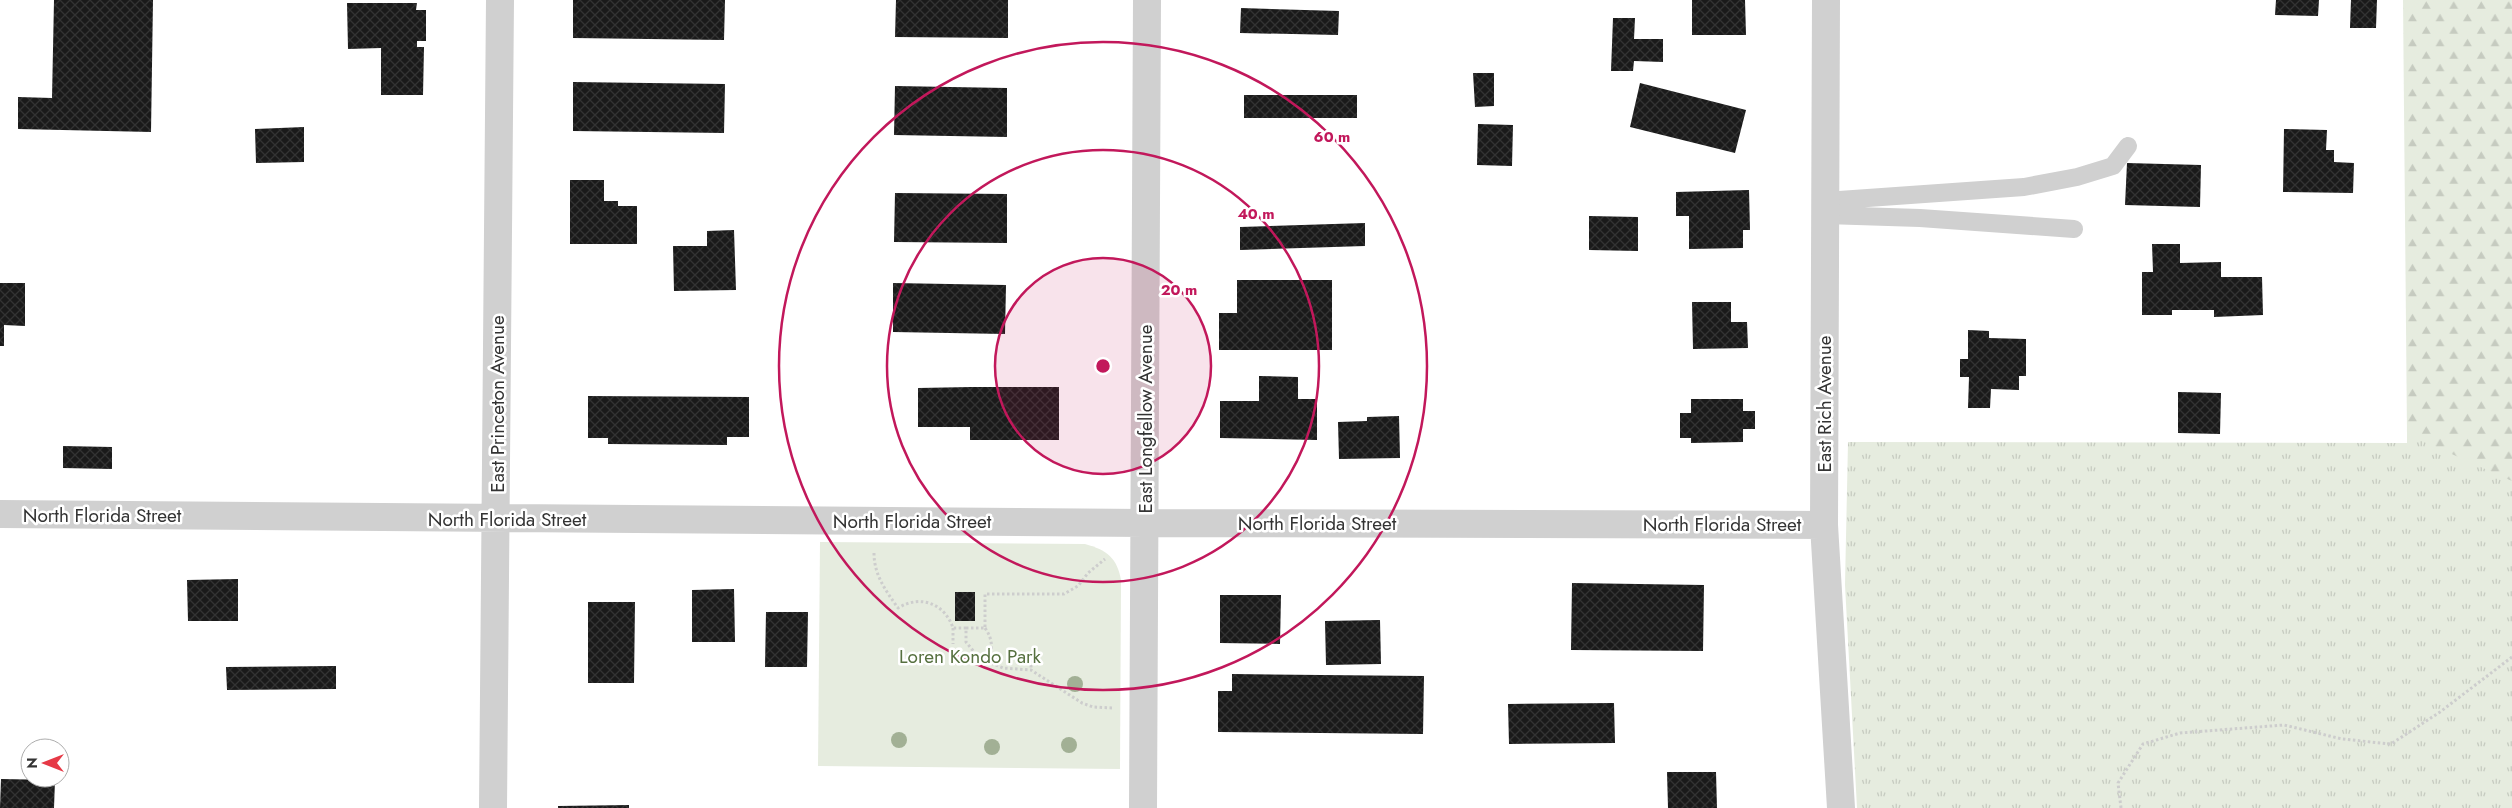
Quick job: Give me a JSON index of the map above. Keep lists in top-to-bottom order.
{
  "streets": {
    "street": [
      "East Princeton Avenue",
      "East Rich Avenue",
      "East Longfellow Avenue",
      "North Florida Street"
    ]
  },
  "crossings": [
    ["East Princeton Avenue", "North Florida Street"],
    ["East Rich Avenue", "North Florida Street"],
    ["East Longfellow Avenue", "North Florida Street"]
  ],
  "parks": ["Loren Kondo Park"],
  "north": "left",
  "rings": ["60 m", "40 m", "20 m"]
}
